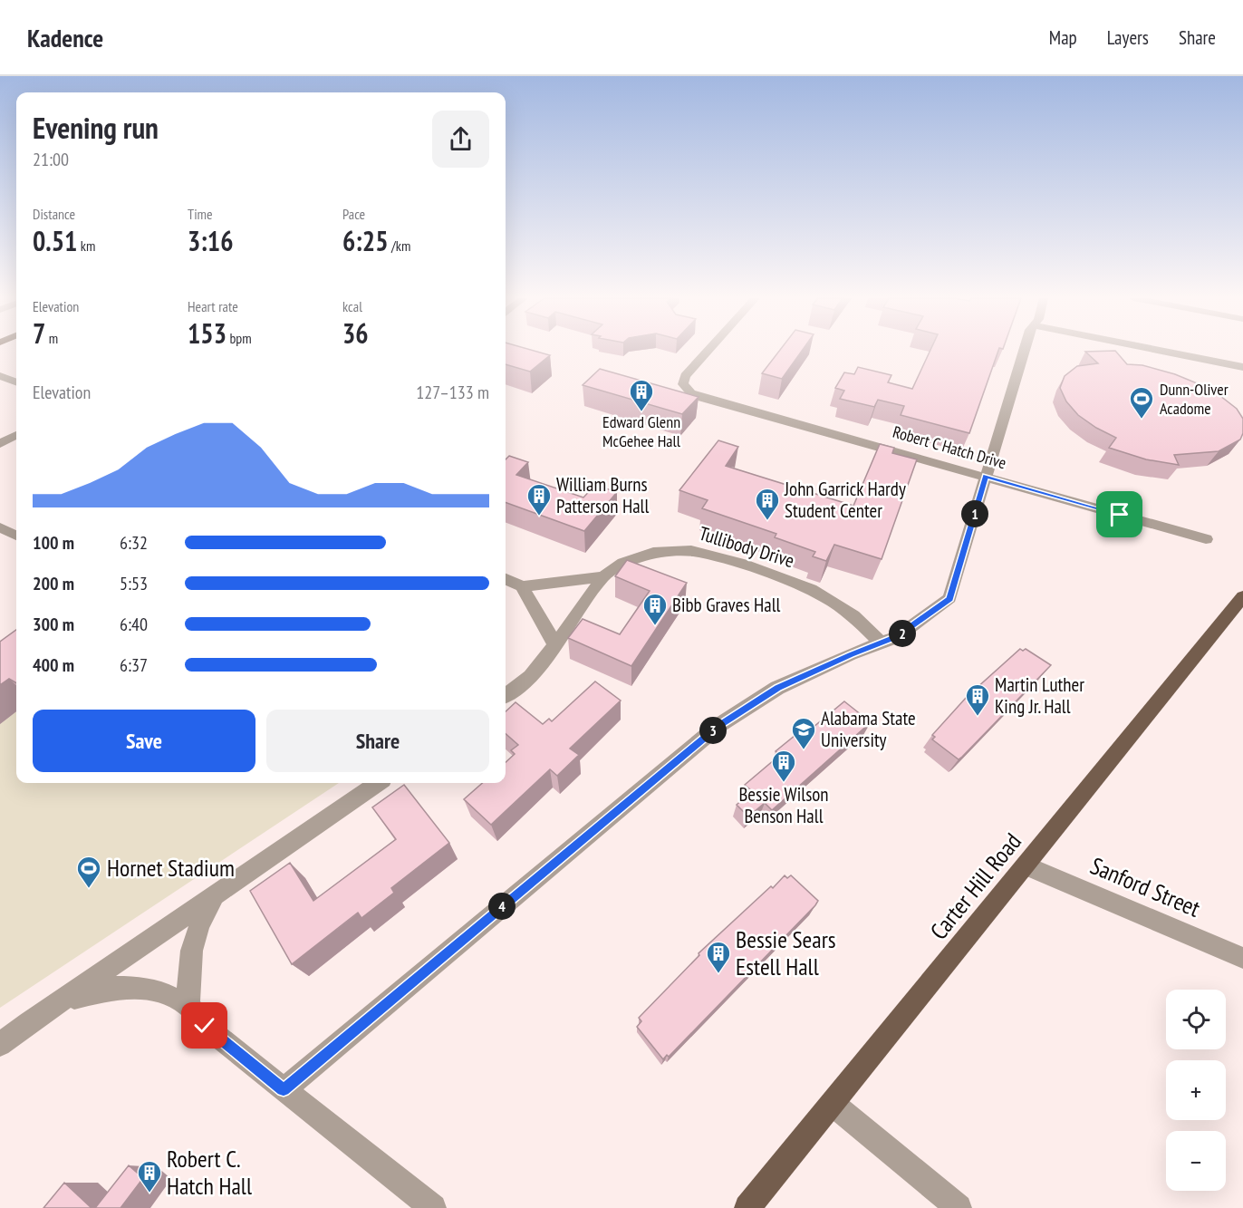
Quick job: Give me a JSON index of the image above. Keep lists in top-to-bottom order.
{
  "streets": {
    "main road": ["Carter Hill Road"],
    "street": ["Robert C Hatch Drive", "Tullibody Drive", "Sanford Street"]
  },
  "crossings": [
    ["Carter Hill Road", "Sanford Street"]
  ],
  "places": {
    "building": [
      "Edward Glenn McGehee Hall",
      "William Burns Patterson Hall",
      "John Garrick Hardy Student Center",
      "Bibb Graves Hall",
      "Martin Luther King Jr. Hall",
      "Bessie Wilson Benson Hall",
      "Bessie Sears Estell Hall",
      "Robert C. Hatch Hall"
    ],
    "sports": ["Dunn-Oliver Acadome", "Hornet Stadium"],
    "school or university": ["Alabama State University"]
  },
  "page": {
    "header": "Kadence",
    "nav": ["Map", "Layers", "Share"],
    "heading": ["Evening run", "21:00"],
    "stats": [
      ["Distance", "0.51 km"],
      ["Time", "3:16"],
      ["Pace", "6:25 /km"],
      ["Elevation", "7 m"],
      ["Heart rate", "153 bpm"],
      ["kcal", "36"]
    ],
    "chart": ["Elevation", "127–133 m"],
    "pins": [
      "1",
      "2",
      "3",
      "4"
    ],
    "list": [
      {
        "name": "100 m",
        "note": "6:32"
      },
      {
        "name": "200 m",
        "note": "5:53"
      },
      {
        "name": "300 m",
        "note": "6:40"
      },
      {
        "name": "400 m",
        "note": "6:37"
      }
    ],
    "buttons": ["Save", "Share"],
    "map_buttons": ["+", "−"]
  }
}
